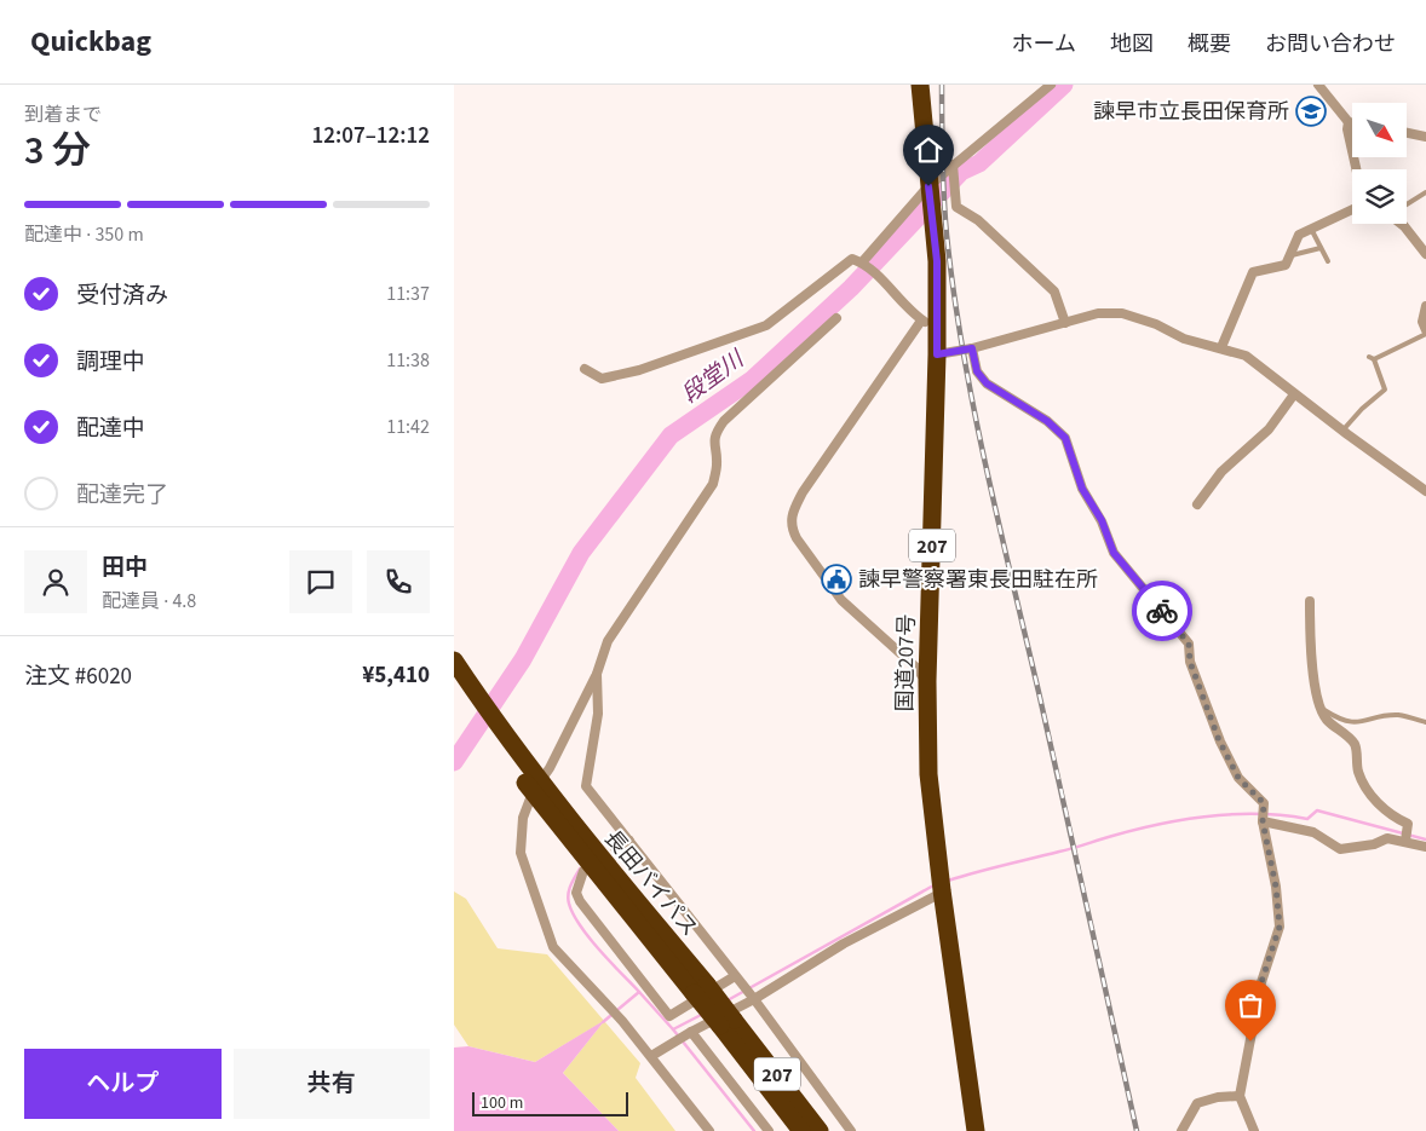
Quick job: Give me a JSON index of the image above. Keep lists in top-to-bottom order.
{
  "streets": {
    "highway": ["207", "国道207号", "長田バイパス"]
  },
  "water": ["段堂川"],
  "places": {
    "school or university": ["諫早市立長田保育所"],
    "public building": ["諫早警察署東長田駐在所"]
  },
  "scale_bar": "100 m",
  "north": "bottom right",
  "page": {
    "header": "Quickbag",
    "nav": [
      "ホーム",
      "地図",
      "概要",
      "お問い合わせ"
    ],
    "heading": ["3 分", "到着まで", "12:07–12:12"],
    "panel": [
      "田中",
      "配達員 · 4.8",
      "注文 #6020",
      "¥5,410"
    ],
    "bar": "配達中 · 350 m",
    "list": [
      ["受付済み", "11:37"],
      ["調理中", "11:38"],
      ["配達中", "11:42"],
      "配達完了"
    ],
    "buttons": ["ヘルプ", "共有"],
    "scale": "100 m"
  }
}
